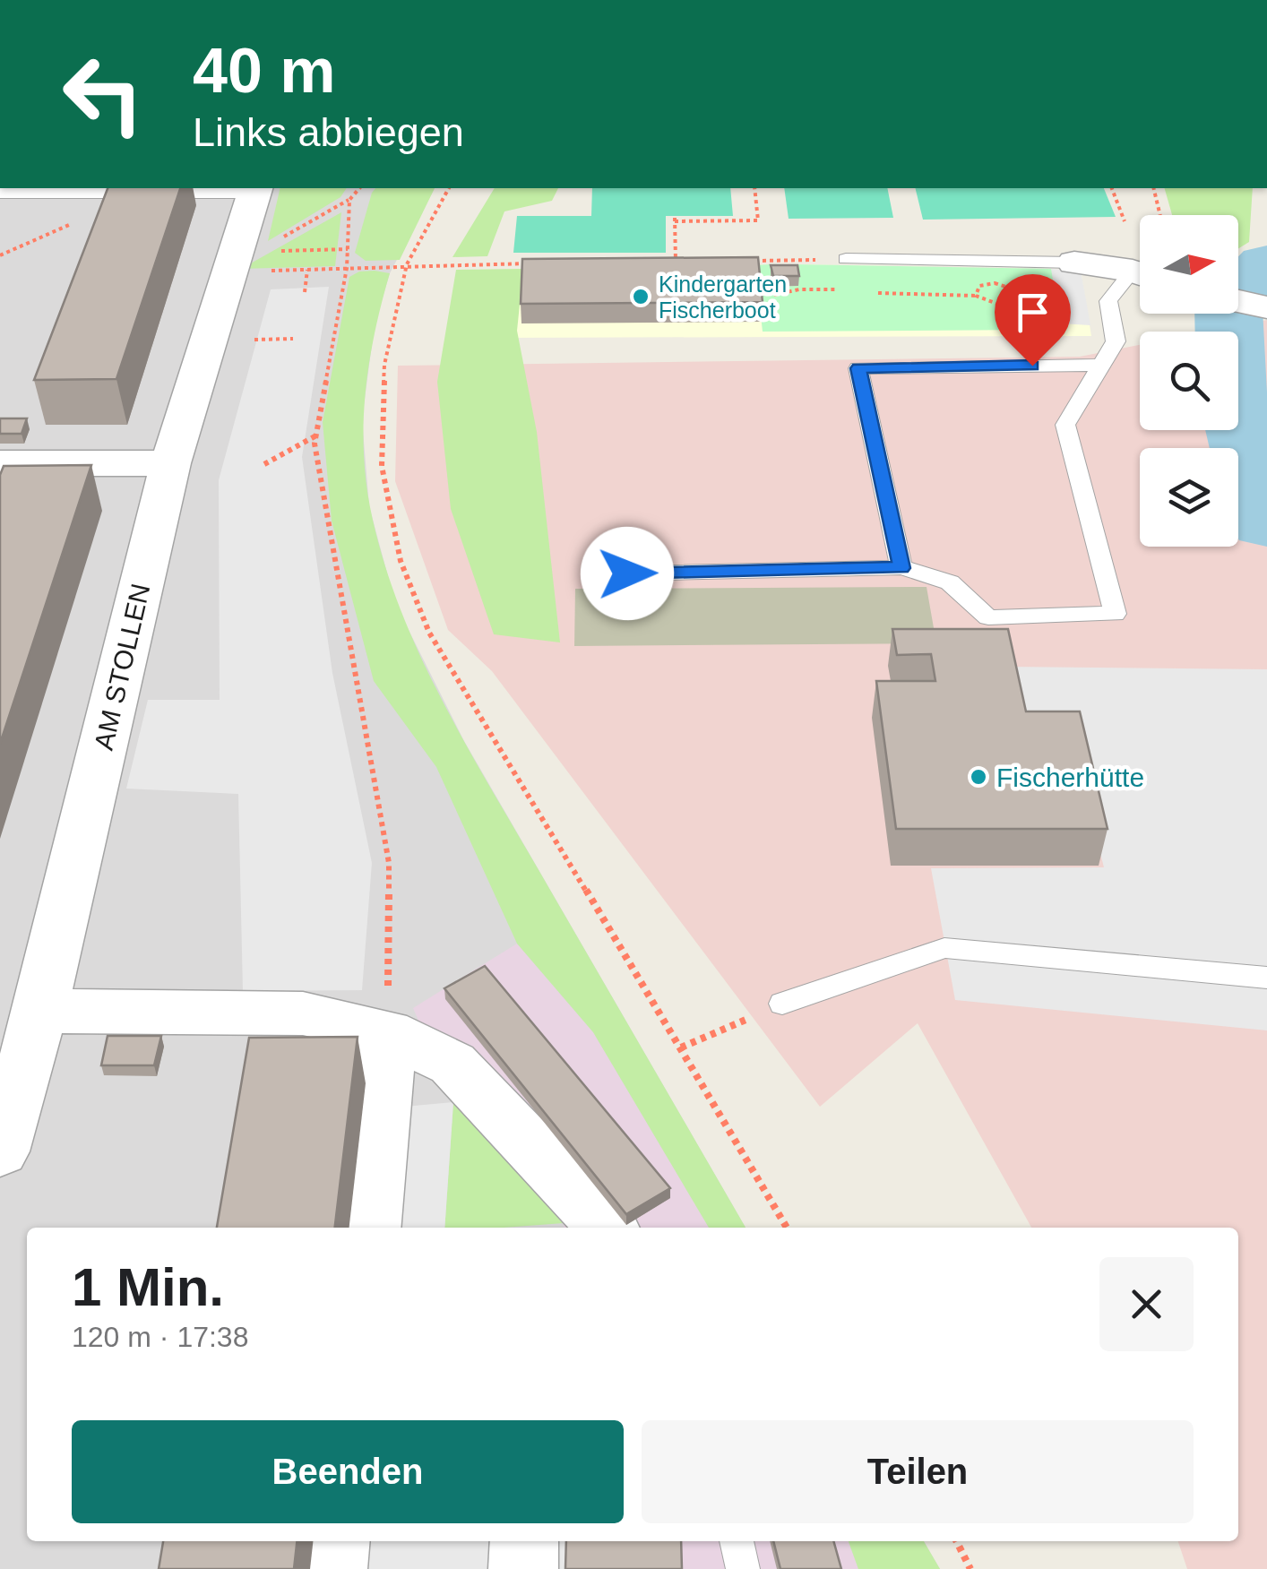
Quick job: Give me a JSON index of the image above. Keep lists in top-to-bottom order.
{
  "streets": {
    "street": ["AM STOLLEN"]
  },
  "places": ["Kindergarten Fischerboot", "Fischerhütte"],
  "north": "right",
  "page": {
    "turn": ["40 m", "Links abbiegen"],
    "heading": ["1 Min.", "120 m · 17:38"],
    "buttons": ["Beenden", "Teilen"]
  }
}
